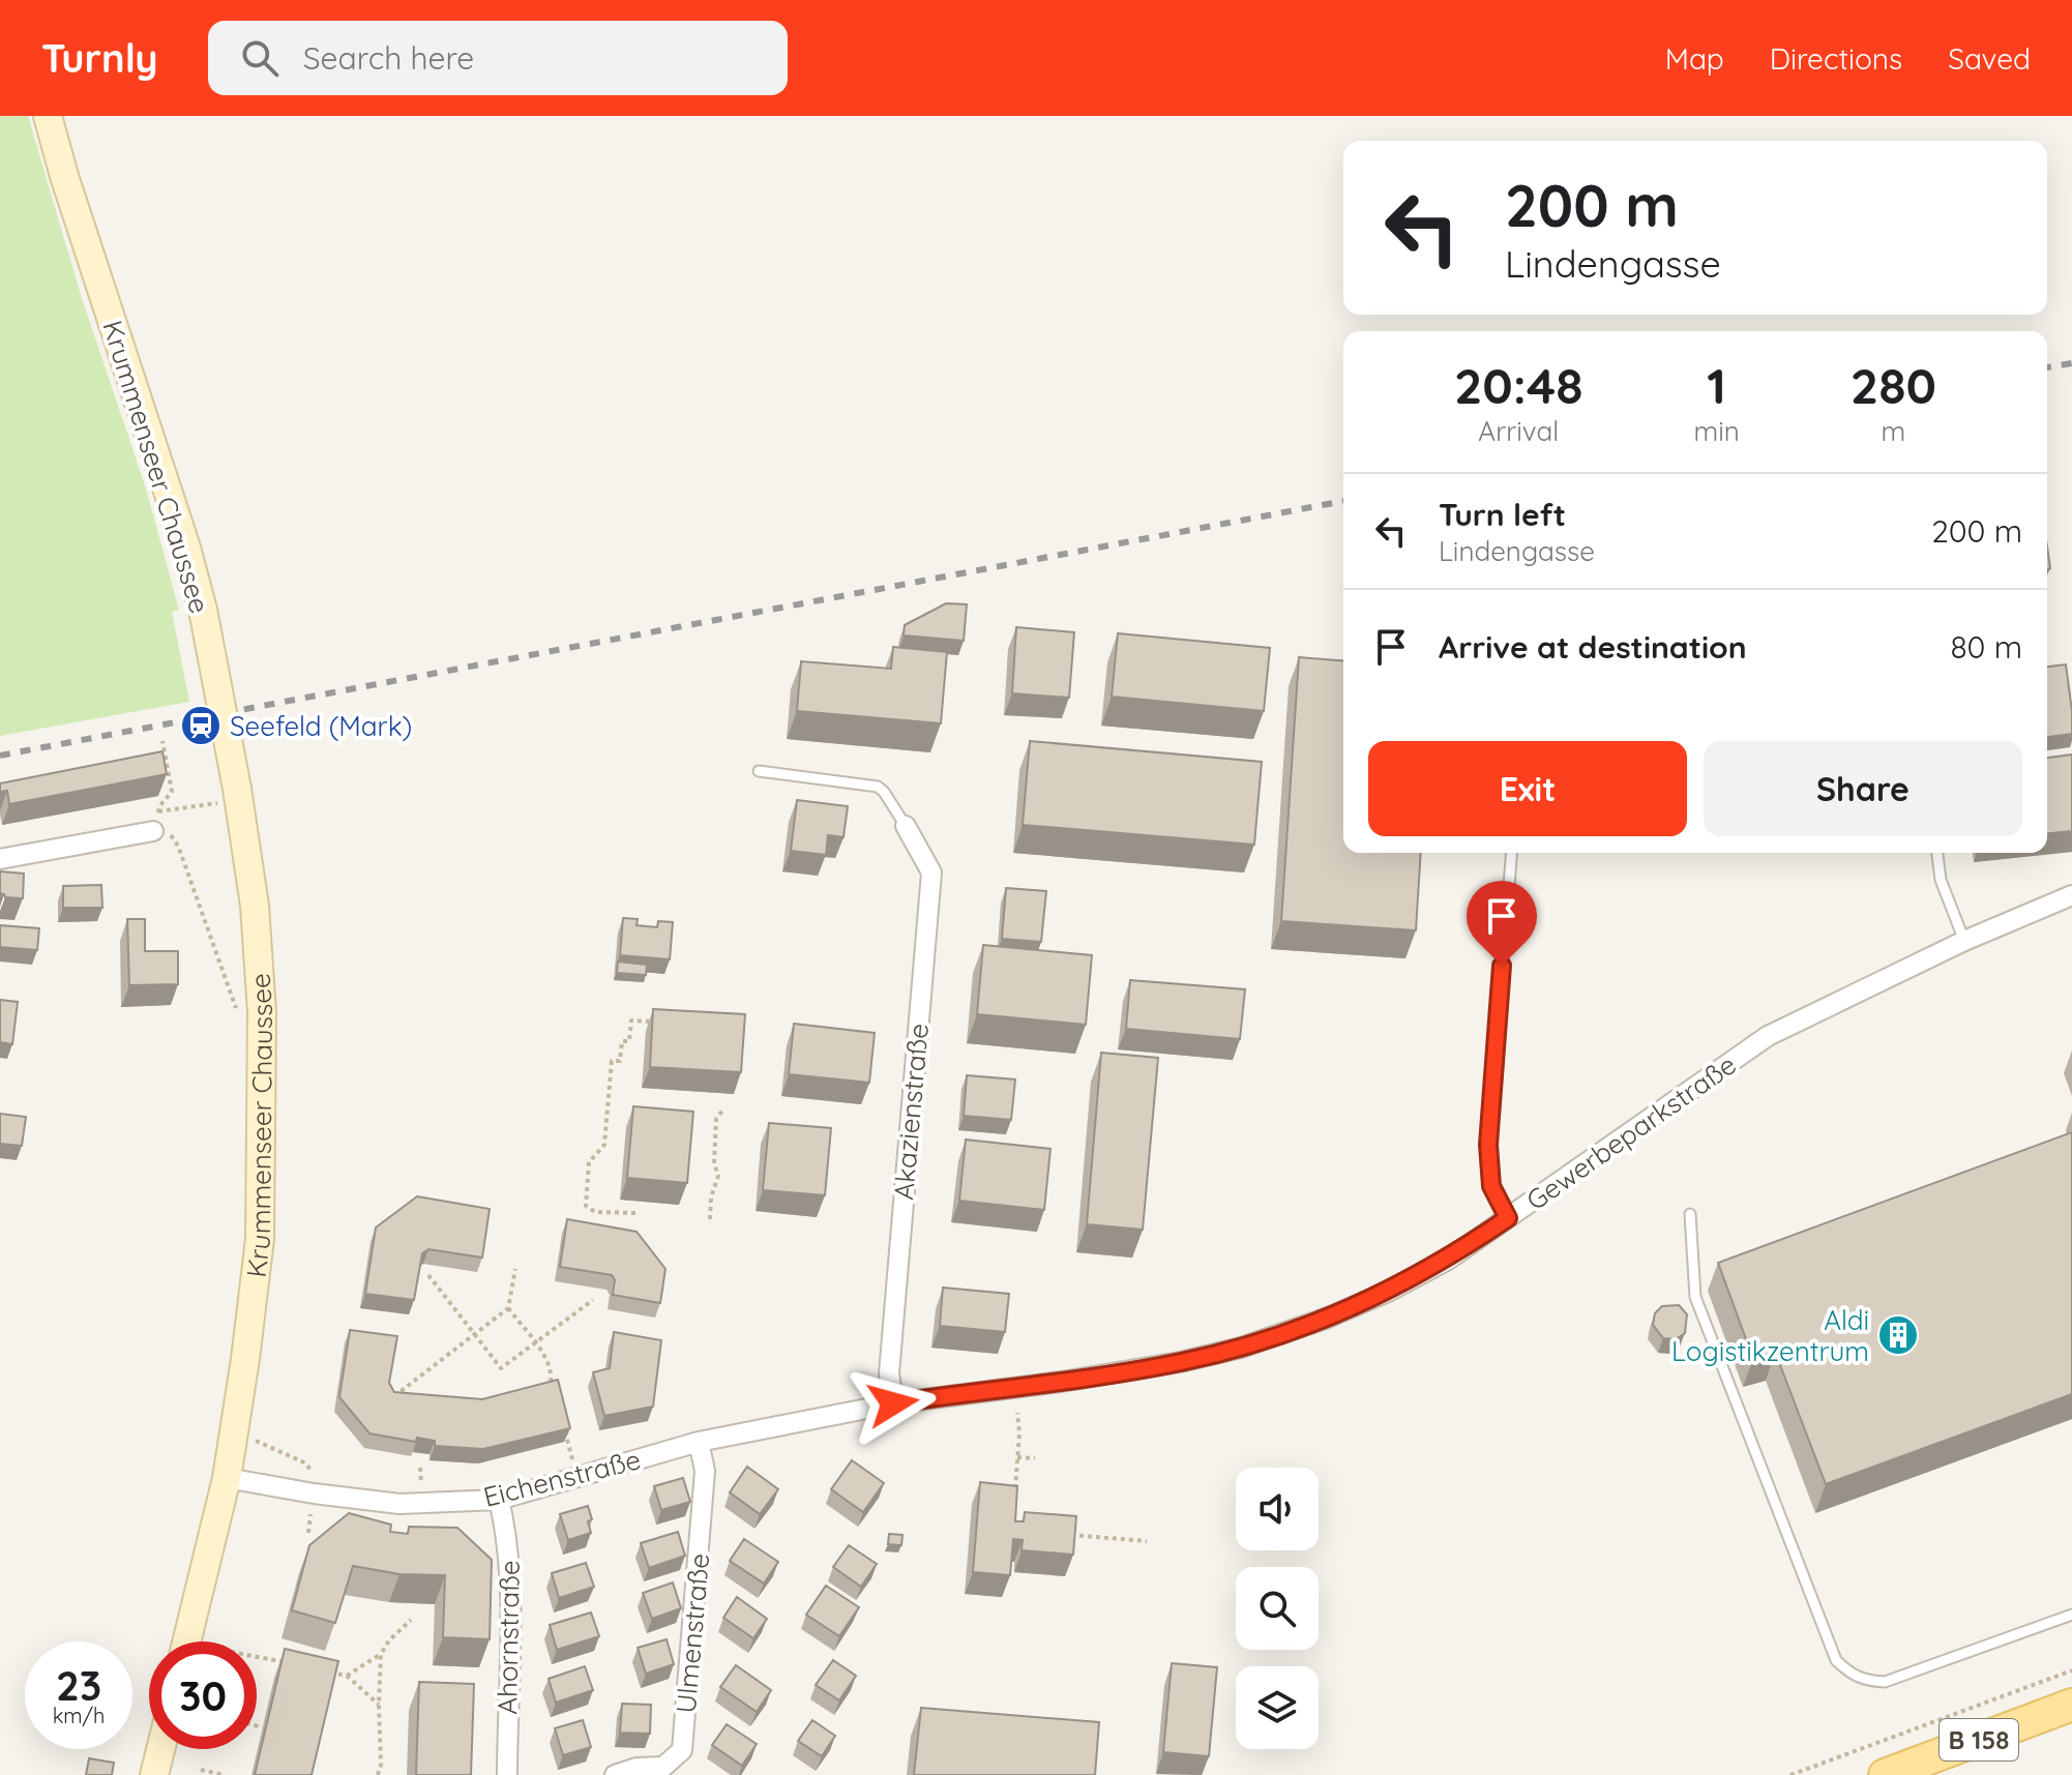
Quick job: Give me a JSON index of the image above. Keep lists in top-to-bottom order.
{
  "streets": {
    "main road": ["Krummenseer Chaussee", "B 158"],
    "street": [
      "Akazienstraße",
      "Gewerbeparkstraße",
      "Eichenstraße",
      "Ulmenstraße",
      "Ahornstraße"
    ]
  },
  "crossings": [
    ["Krummenseer Chaussee", "Eichenstraße"],
    ["Akazienstraße", "Gewerbeparkstraße"],
    ["Akazienstraße", "Eichenstraße"],
    ["Gewerbeparkstraße", "Eichenstraße"],
    ["Eichenstraße", "Ulmenstraße"],
    ["Eichenstraße", "Ahornstraße"]
  ],
  "places": {
    "station": ["Seefeld (Mark)"],
    "building": ["Aldi Logistikzentrum"]
  },
  "page": {
    "header": "Turnly",
    "search": "Search here",
    "nav": ["Map", "Directions", "Saved"],
    "turn": ["200 m", "Lindengasse"],
    "eta": [
      "20:48",
      "Arrival",
      "1",
      "min",
      "280",
      "m"
    ],
    "list": [
      {
        "name": "Turn left",
        "note": "Lindengasse",
        "value": "200 m"
      },
      {
        "name": "Arrive at destination",
        "value": "80 m"
      }
    ],
    "buttons": ["Exit", "Share"],
    "speed": "23 km/h",
    "limit": "30"
  }
}
